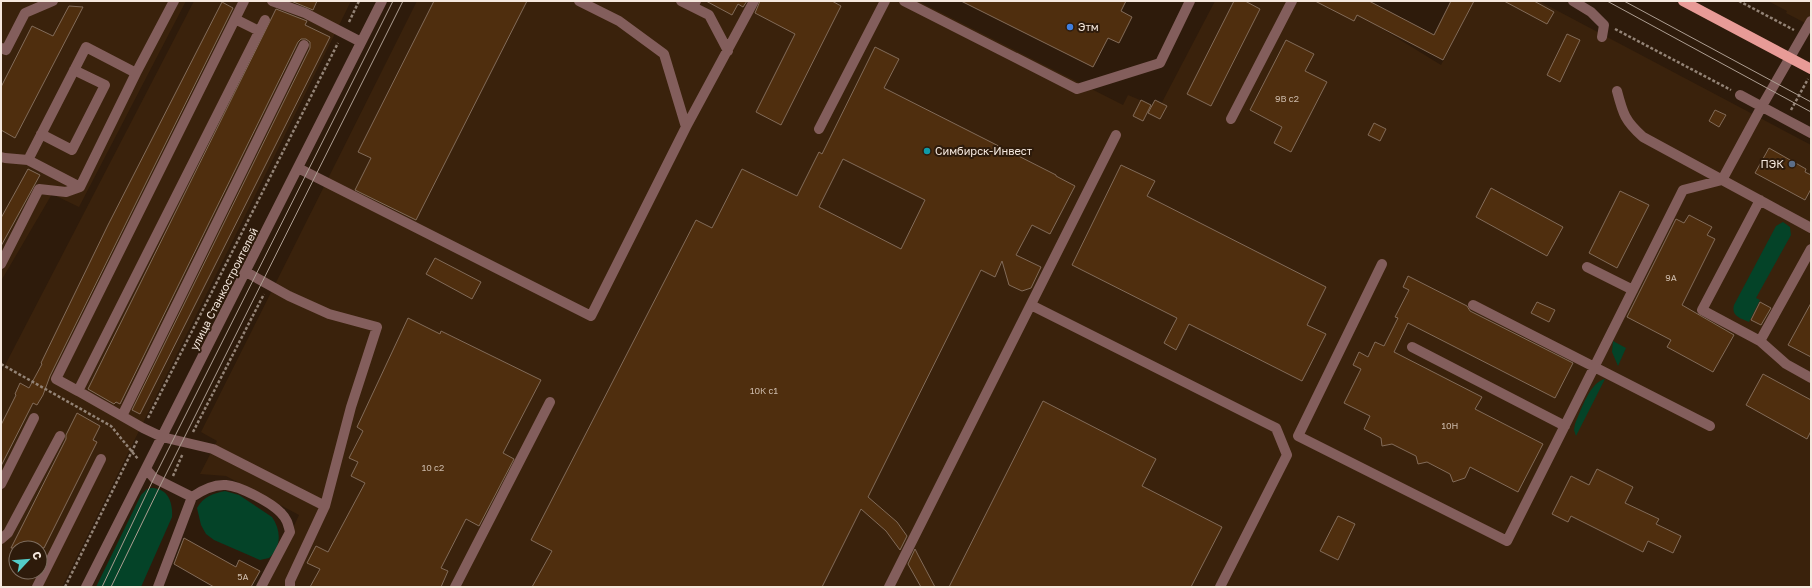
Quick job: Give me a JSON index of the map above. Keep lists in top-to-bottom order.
{
  "streets": {
    "street": ["улица Станкостроителей"]
  },
  "places": ["Этм", "Симбирск-Инвест", "ПЭК"],
  "house_numbers": [
    "9В с2",
    "9А",
    "10К с1",
    "10Н",
    "10 с2",
    "5А"
  ],
  "north": "top right"
}
